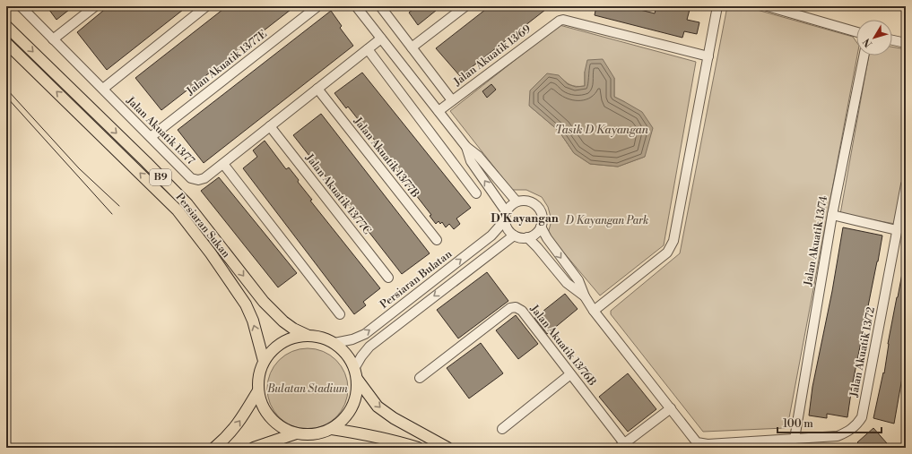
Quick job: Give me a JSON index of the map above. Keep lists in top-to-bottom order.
{
  "streets": {
    "main road": ["B9", "Persiaran Sukan"],
    "street": [
      "Jalan Akuatik 13/69",
      "Jalan Akuatik 13/77E",
      "Jalan Akuatik 13/77",
      "Jalan Akuatik 13/77B",
      "Jalan Akuatik 13/77C",
      "Jalan Akuatik 13/74",
      "Persiaran Bulatan",
      "Jalan Akuatik 13/76B",
      "Jalan Akuatik 13/72"
    ]
  },
  "crossings": [
    ["Jalan Akuatik 13/77E", "Jalan Akuatik 13/77"],
    ["Jalan Akuatik 13/77", "Jalan Akuatik 13/77B"],
    ["Jalan Akuatik 13/77", "Jalan Akuatik 13/77C"],
    ["B9", "Persiaran Sukan"],
    ["B9", "Persiaran Bulatan"],
    ["Persiaran Sukan", "Persiaran Bulatan"],
    ["Jalan Akuatik 13/74", "Jalan Akuatik 13/72"]
  ],
  "districts": ["D'Kayangan"],
  "water": ["Tasik D Kayangan"],
  "parks": ["D Kayangan Park", "Bulatan Stadium"],
  "scale_bar": "100 m",
  "north": "bottom left"
}
